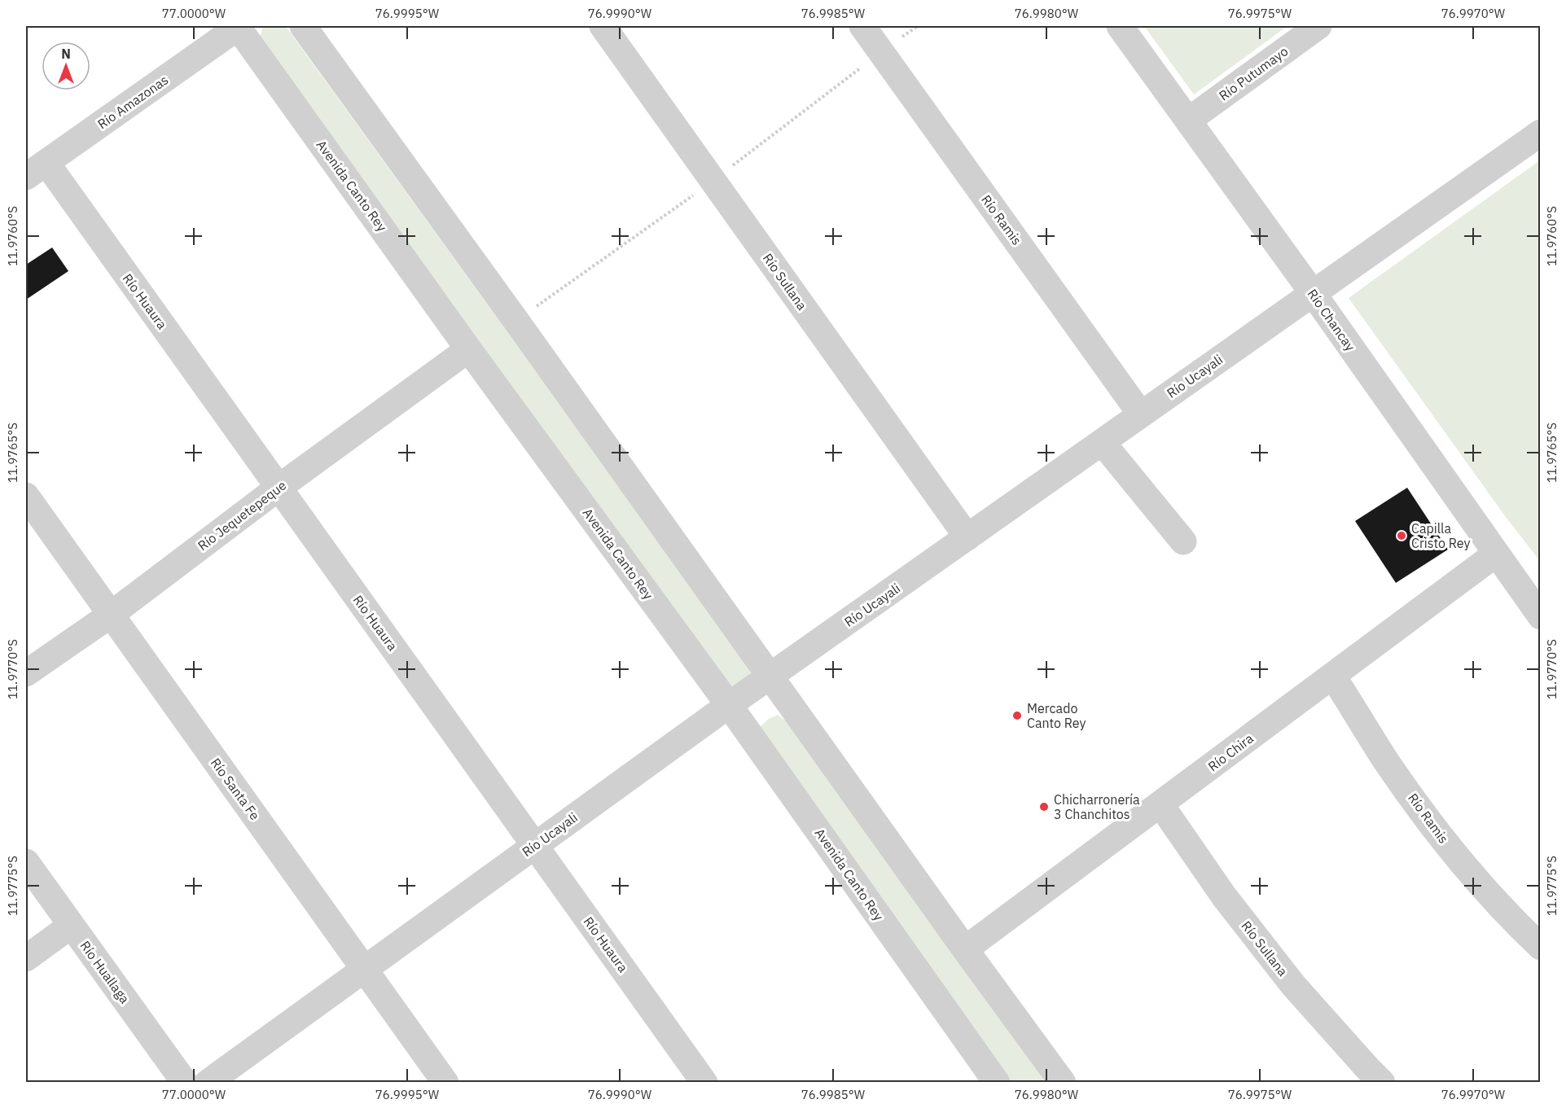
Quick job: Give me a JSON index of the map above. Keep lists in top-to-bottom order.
{
  "streets": {
    "street": [
      "Río Putumayo",
      "Río Amazonas",
      "Avenida Canto Rey",
      "Río Ramis",
      "Río Sullana",
      "Río Huaura",
      "Río Chancay",
      "Río Ucayali",
      "Río Jequetepeque",
      "Río Chira",
      "Río Santa Fe",
      "Río Huallaga"
    ]
  },
  "crossings": [
    ["Río Putumayo", "Río Chancay"],
    ["Río Amazonas", "Avenida Canto Rey"],
    ["Río Amazonas", "Río Huaura"],
    ["Avenida Canto Rey", "Río Ucayali"],
    ["Río Ramis", "Río Ucayali"],
    ["Río Ramis", "Río Chira"],
    ["Río Sullana", "Río Ucayali"],
    ["Río Sullana", "Río Chira"],
    ["Río Huaura", "Río Ucayali"],
    ["Río Huaura", "Río Jequetepeque"],
    ["Río Chancay", "Río Ucayali"],
    ["Río Chancay", "Río Chira"],
    ["Río Ucayali", "Río Santa Fe"],
    ["Río Jequetepeque", "Río Santa Fe"]
  ],
  "places": ["Capilla Cristo Rey", "Mercado Canto Rey", "Chicharronería 3 Chanchitos"],
  "north": "top",
  "coordinates": [
    "77.0000°W",
    "76.9995°W",
    "76.9990°W",
    "76.9985°W",
    "76.9980°W",
    "76.9975°W",
    "76.9970°W",
    "11.9760°S",
    "11.9765°S",
    "11.9770°S",
    "11.9775°S"
  ]
}
